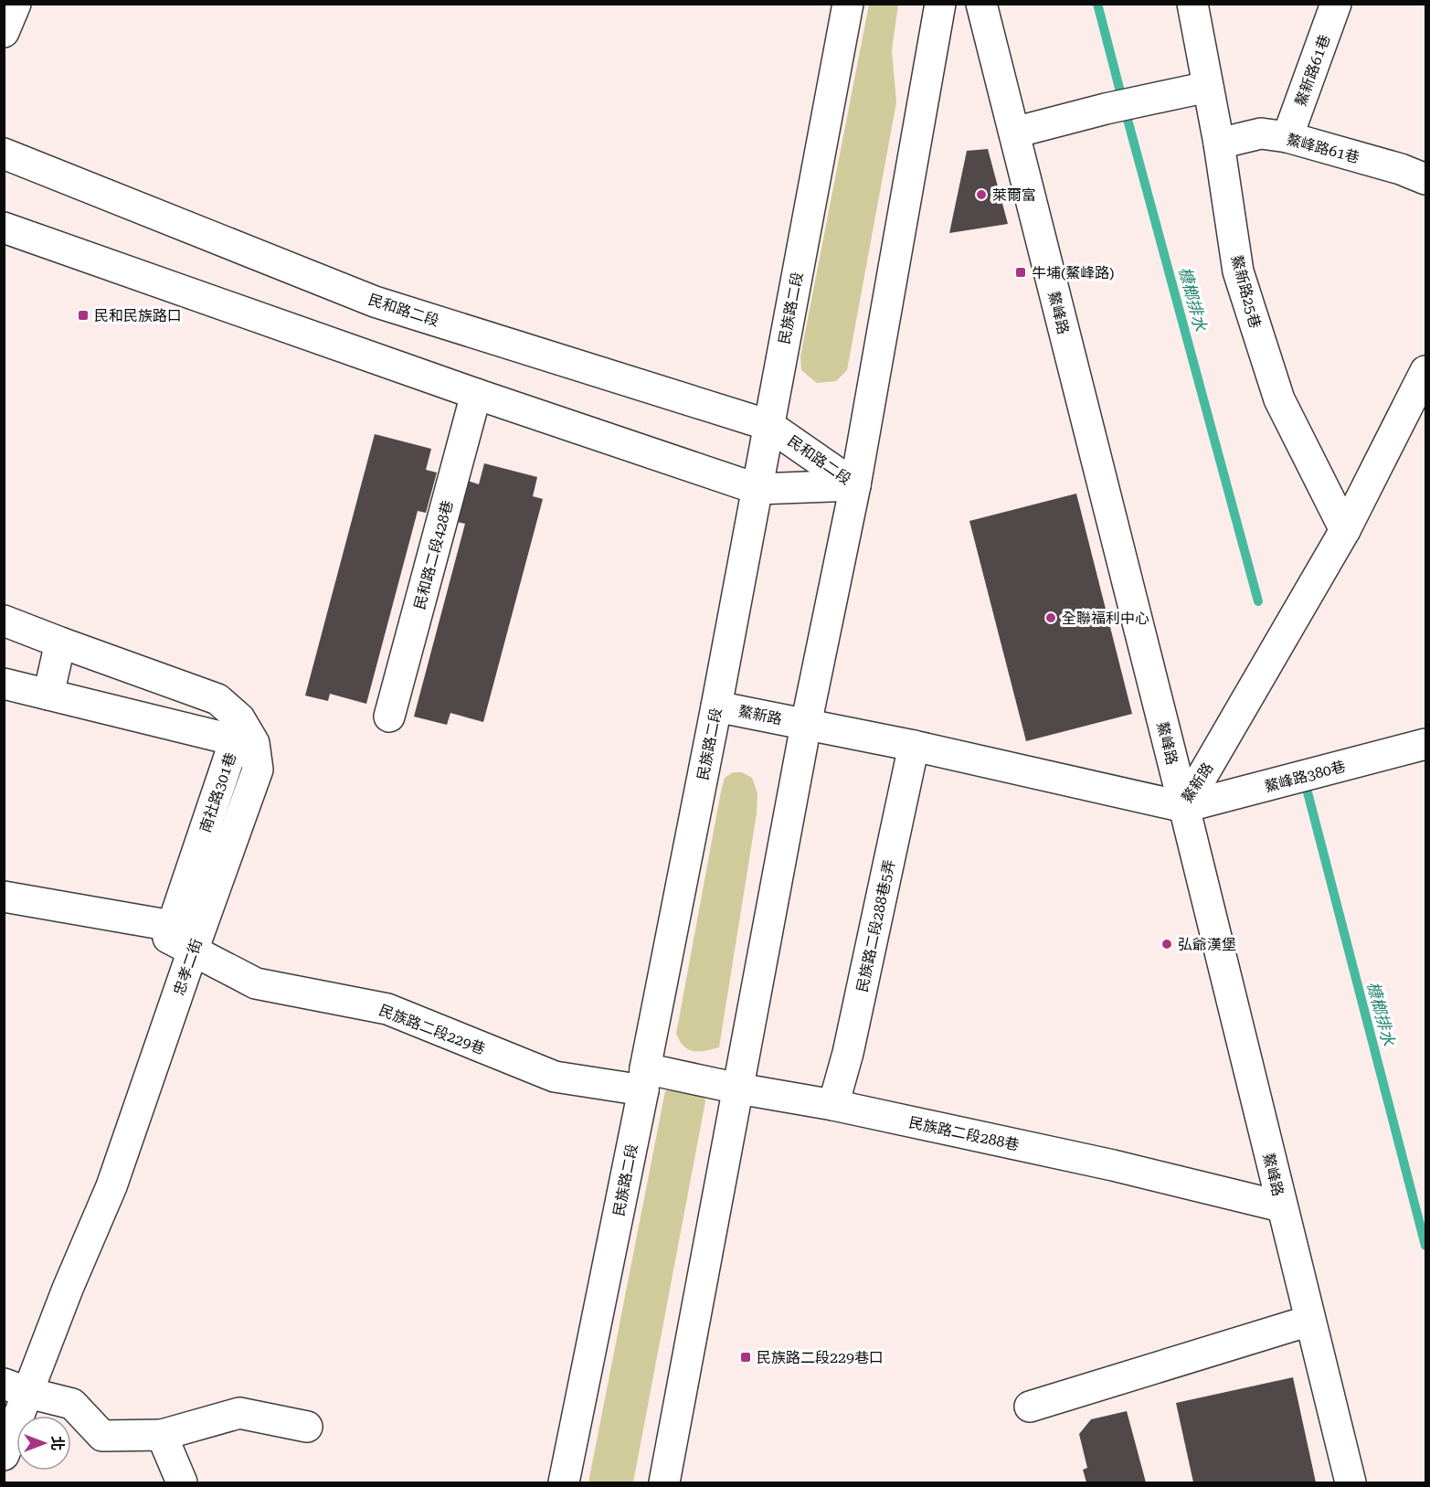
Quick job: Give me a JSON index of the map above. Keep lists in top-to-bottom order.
{
  "streets": {
    "street": [
      "鰲新路61巷",
      "鰲峰路61巷",
      "鰲新路25巷",
      "民族路二段",
      "民和路二段",
      "鰲峰路",
      "民和路二段428巷",
      "鰲新路",
      "鰲峰路380巷",
      "南社路301巷",
      "民族路二段288巷5弄",
      "忠孝二街",
      "民族路二段229巷",
      "民族路二段288巷"
    ]
  },
  "crossings": [
    ["鰲新路61巷", "鰲峰路61巷"],
    ["鰲峰路61巷", "鰲新路25巷"],
    ["鰲新路25巷", "鰲新路"],
    ["民族路二段", "民和路二段"],
    ["民族路二段", "鰲新路"],
    ["民族路二段", "民族路二段229巷"],
    ["民族路二段", "民族路二段288巷"],
    ["民和路二段", "民和路二段428巷"],
    ["鰲峰路", "鰲新路"],
    ["鰲峰路", "鰲峰路380巷"],
    ["鰲峰路", "民族路二段288巷"],
    ["鰲新路", "鰲峰路380巷"],
    ["鰲新路", "民族路二段288巷5弄"],
    ["民族路二段288巷5弄", "民族路二段288巷"],
    ["忠孝二街", "民族路二段229巷"],
    ["民族路二段229巷", "民族路二段288巷"]
  ],
  "water": ["槺榔排水"],
  "places": {
    "other": ["萊爾富", "全聯福利中心", "弘爺漢堡"],
    "transit": ["牛埔(鰲峰路)", "民和民族路口", "民族路二段229巷口"]
  },
  "north": "right"
}
